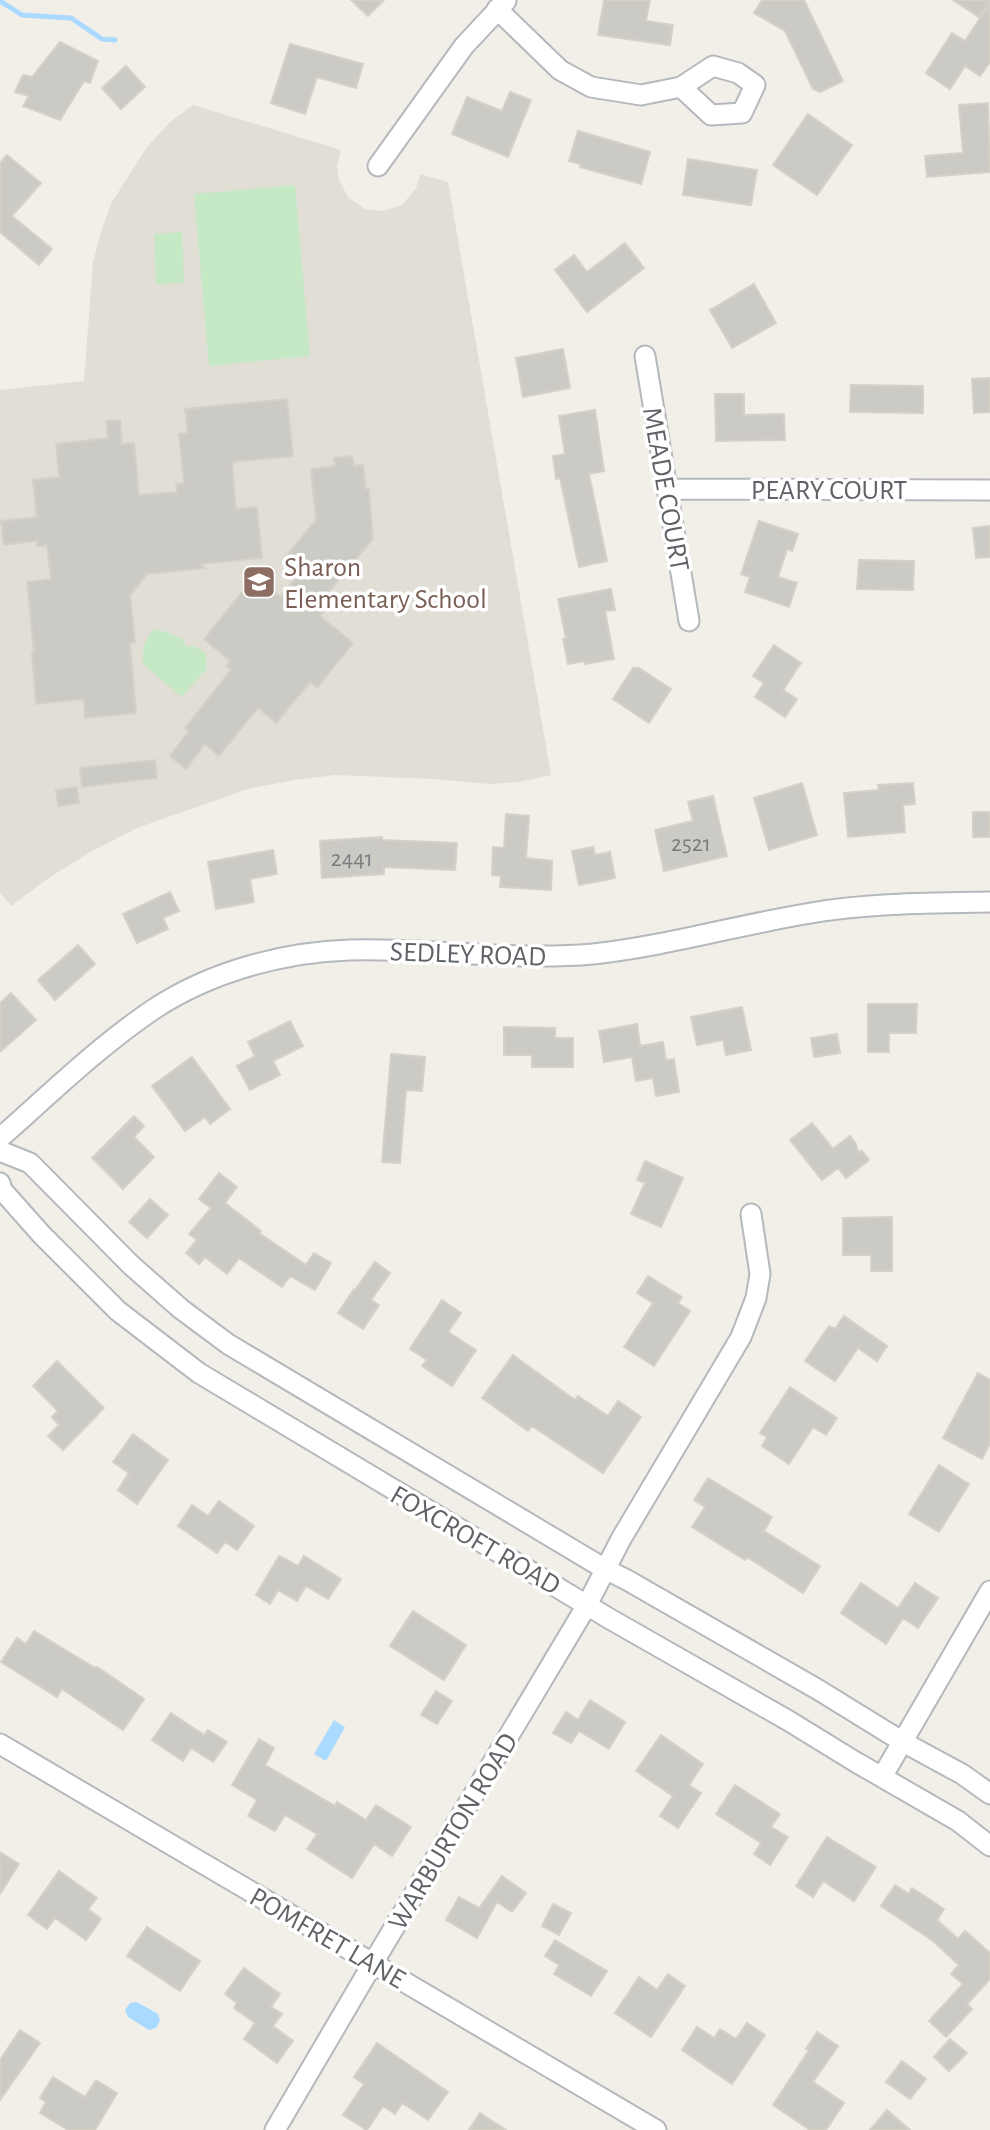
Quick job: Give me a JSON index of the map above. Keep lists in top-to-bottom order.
{
  "streets": {
    "street": [
      "MEADE COURT",
      "PEARY COURT",
      "SEDLEY ROAD",
      "FOXCROFT ROAD",
      "WARBURTON ROAD",
      "POMFRET LANE"
    ]
  },
  "crossings": [
    ["MEADE COURT", "PEARY COURT"],
    ["FOXCROFT ROAD", "WARBURTON ROAD"],
    ["WARBURTON ROAD", "POMFRET LANE"]
  ],
  "places": {
    "school or university": ["Sharon Elementary School"]
  },
  "house_numbers": ["2521", "2441"]
}
